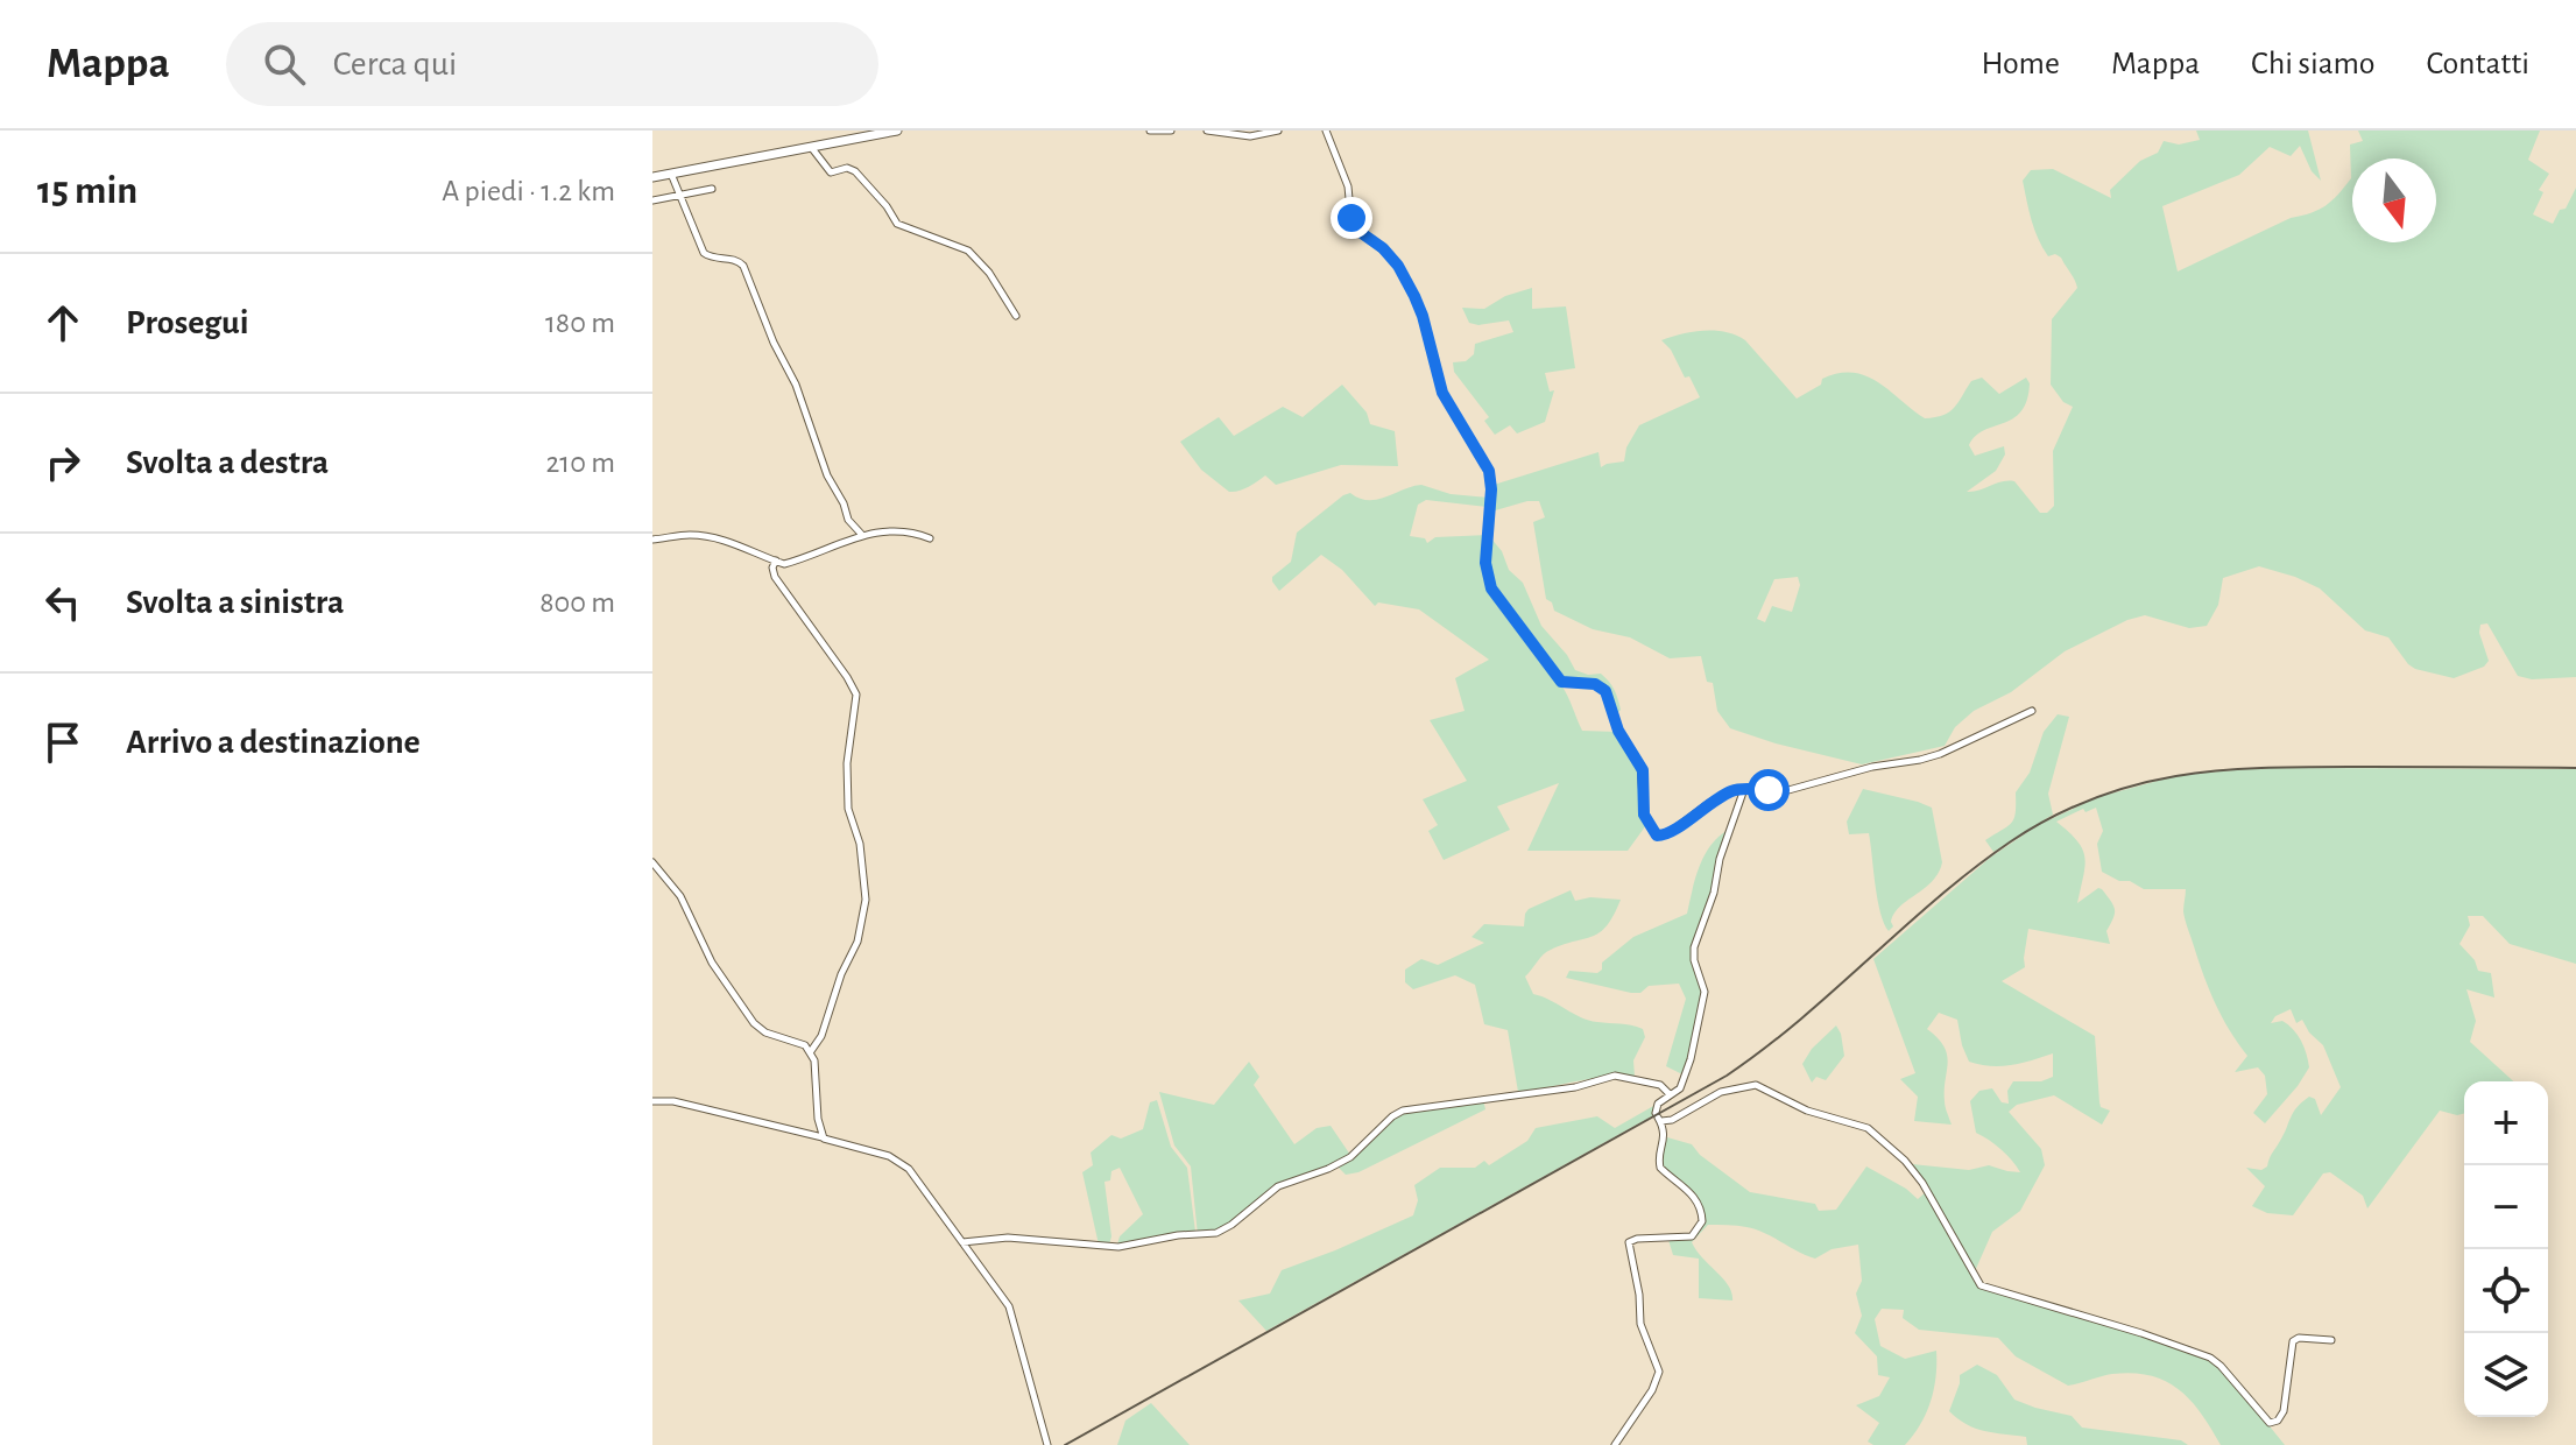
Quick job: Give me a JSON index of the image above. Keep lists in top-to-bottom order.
{
  "north": "bottom",
  "page": {
    "header": "Mappa",
    "search": "Cerca qui",
    "nav": [
      "Home",
      "Mappa",
      "Chi siamo",
      "Contatti"
    ],
    "heading": ["15 min", "A piedi · 1.2 km"],
    "list": [
      ["Prosegui", "180 m"],
      ["Svolta a destra", "210 m"],
      ["Svolta a sinistra", "800 m"],
      "Arrivo a destinazione"
    ],
    "map_buttons": ["+", "−"]
  }
}
